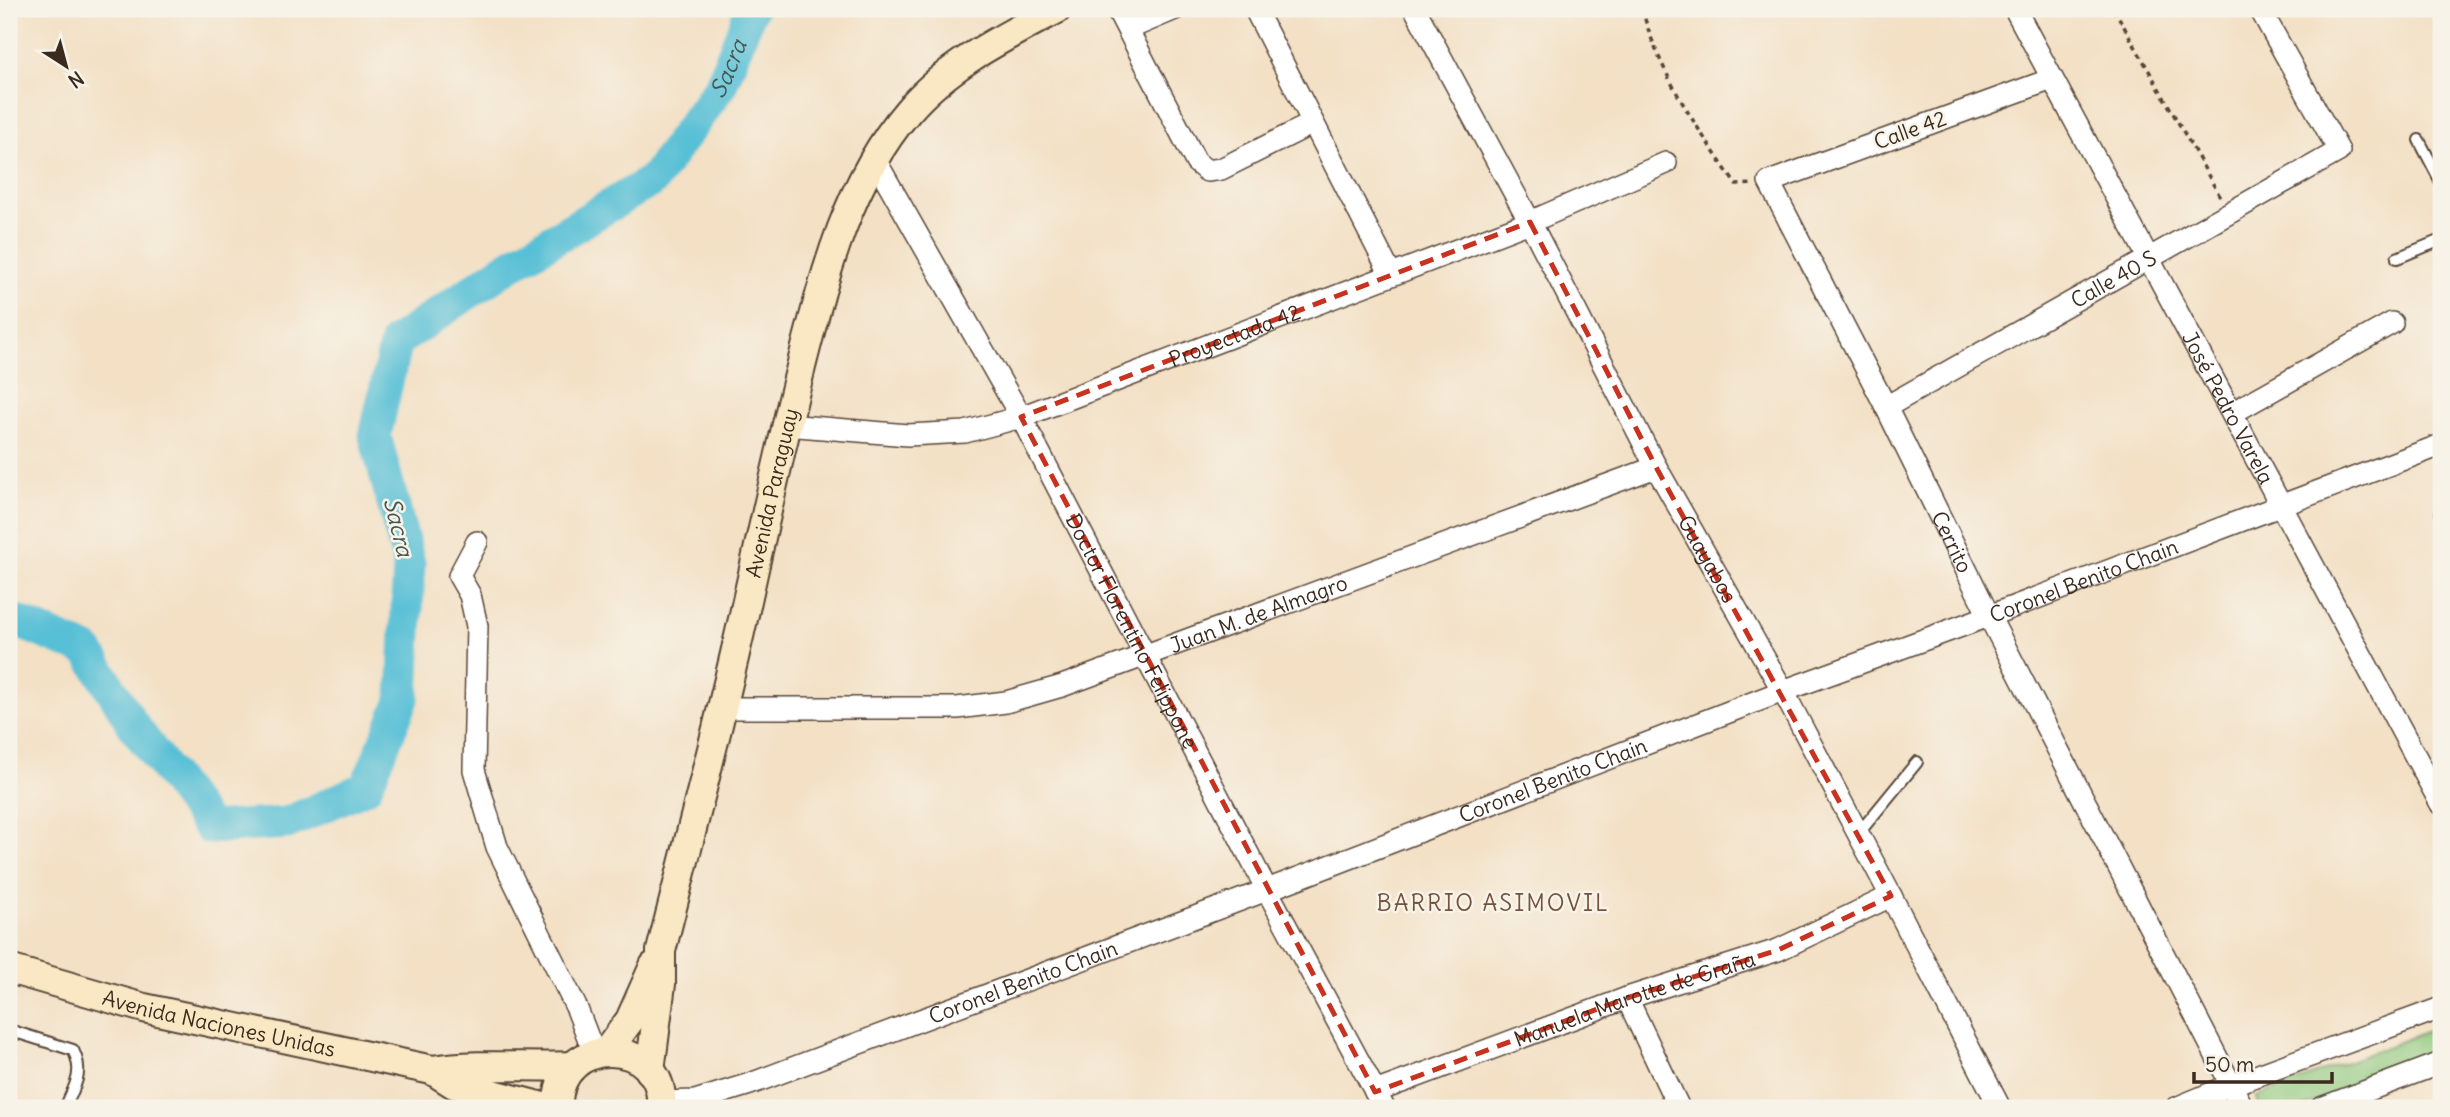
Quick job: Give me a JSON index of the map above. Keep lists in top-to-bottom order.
{
  "streets": {
    "street": [
      "Calle 42",
      "Calle 40 S",
      "Proyectada 42",
      "José Pedro Varela",
      "Avenida Paraguay",
      "Cerrito",
      "Guayabos",
      "Coronel Benito Chain",
      "Juan M. de Almagro",
      "Doctor Florentino Felippone",
      "Manuela Marotte de Graña",
      "Avenida Naciones Unidas"
    ]
  },
  "crossings": [
    ["Calle 42", "José Pedro Varela"],
    ["Calle 42", "Cerrito"],
    ["Calle 40 S", "José Pedro Varela"],
    ["Calle 40 S", "Cerrito"],
    ["Proyectada 42", "Avenida Paraguay"],
    ["Proyectada 42", "Guayabos"],
    ["Proyectada 42", "Doctor Florentino Felippone"],
    ["José Pedro Varela", "Coronel Benito Chain"],
    ["Avenida Paraguay", "Juan M. de Almagro"],
    ["Avenida Paraguay", "Doctor Florentino Felippone"],
    ["Cerrito", "Coronel Benito Chain"],
    ["Guayabos", "Coronel Benito Chain"],
    ["Guayabos", "Juan M. de Almagro"],
    ["Guayabos", "Manuela Marotte de Graña"],
    ["Coronel Benito Chain", "Doctor Florentino Felippone"],
    ["Juan M. de Almagro", "Doctor Florentino Felippone"],
    ["Doctor Florentino Felippone", "Manuela Marotte de Graña"]
  ],
  "districts": ["BARRIO ASIMOVIL"],
  "water": ["Sacra"],
  "scale_bar": "50 m",
  "north": "bottom right"
}
